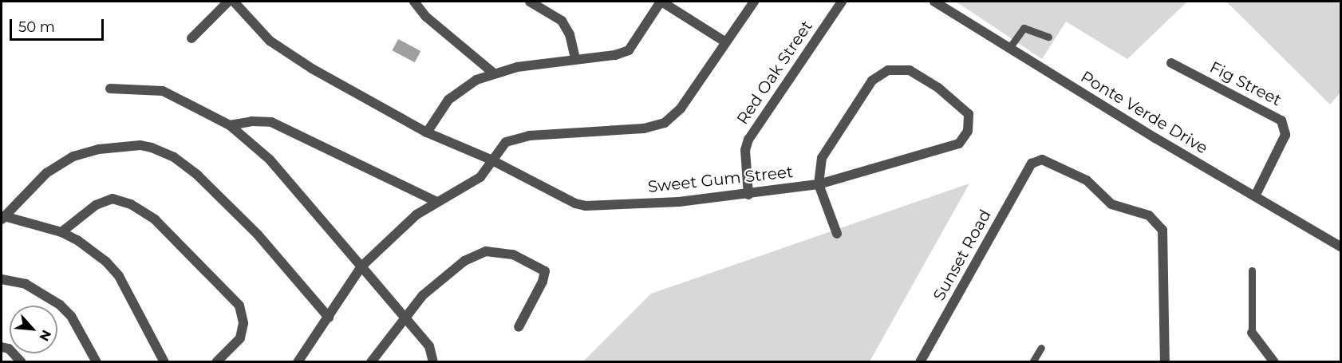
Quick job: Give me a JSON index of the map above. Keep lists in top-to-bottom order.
{
  "streets": {
    "street": [
      "Red Oak Street",
      "Fig Street",
      "Ponte Verde Drive",
      "Sweet Gum Street",
      "Sunset Road"
    ]
  },
  "crossings": [
    ["Red Oak Street", "Sweet Gum Street"],
    ["Fig Street", "Ponte Verde Drive"]
  ],
  "scale_bar": "50 m",
  "north": "bottom right"
}
